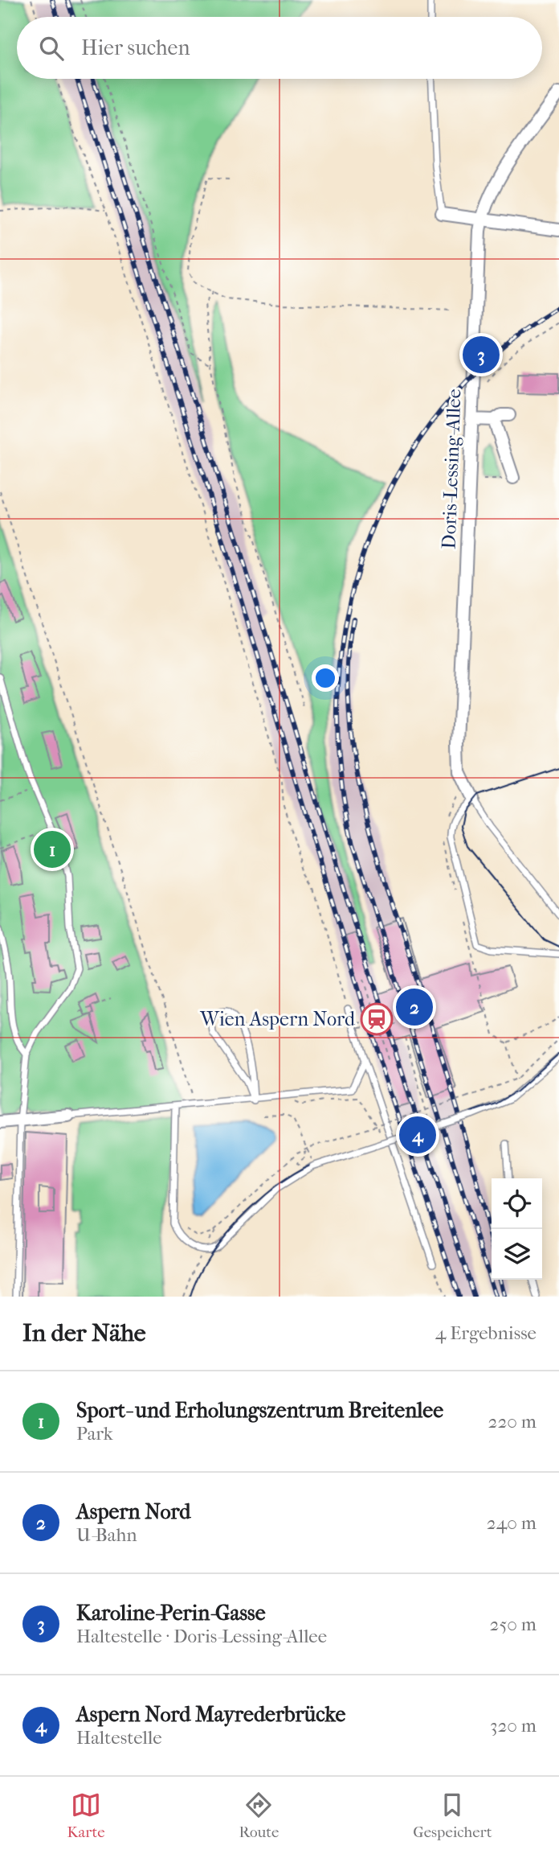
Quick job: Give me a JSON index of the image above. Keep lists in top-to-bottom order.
{
  "streets": {
    "street": ["Doris-Lessing-Allee"]
  },
  "places": {
    "station": ["Wien Aspern Nord"]
  },
  "page": {
    "search": "Hier suchen",
    "pins": [
      "3",
      "1",
      "2",
      "4"
    ],
    "heading": ["In der Nähe", "4 Ergebnisse"],
    "list": [
      {
        "mark": "1",
        "name": "Sport- und Erholungszentrum Breitenlee",
        "note": "Park",
        "value": "220 m"
      },
      {
        "mark": "2",
        "name": "Aspern Nord",
        "note": "U-Bahn",
        "value": "240 m"
      },
      {
        "mark": "3",
        "name": "Karoline-Perin-Gasse",
        "note": "Haltestelle · Doris-Lessing-Allee",
        "value": "250 m"
      },
      {
        "mark": "4",
        "name": "Aspern Nord Mayrederbrücke",
        "note": "Haltestelle",
        "value": "320 m"
      }
    ],
    "nav": ["Karte", "Route", "Gespeichert"]
  }
}
